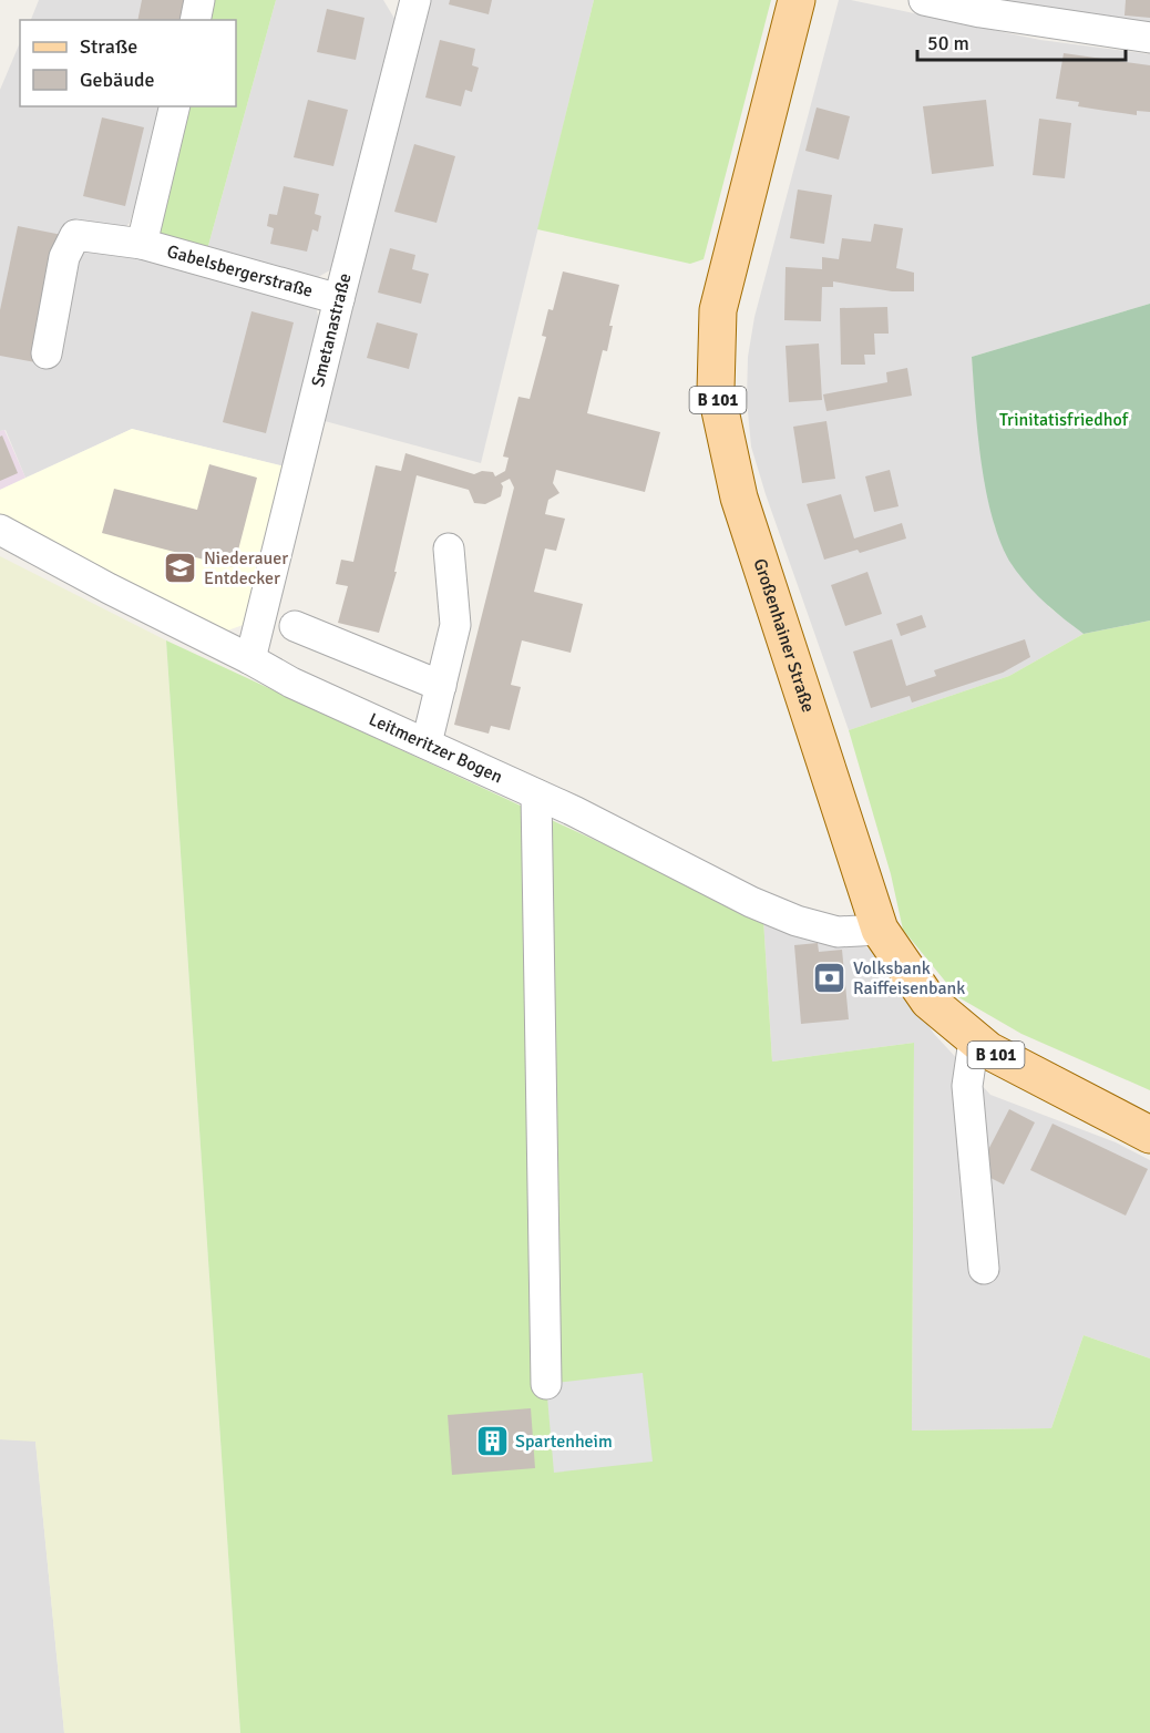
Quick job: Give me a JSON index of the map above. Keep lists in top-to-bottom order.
{
  "streets": {
    "main road": ["B 101", "Großenhainer Straße"],
    "street": ["Gabelsbergerstraße", "Smetanastraße", "Leitmeritzer Bogen"]
  },
  "crossings": [
    ["Gabelsbergerstraße", "Smetanastraße"],
    ["Smetanastraße", "Leitmeritzer Bogen"],
    ["Großenhainer Straße", "Leitmeritzer Bogen"]
  ],
  "parks": ["Trinitatisfriedhof"],
  "places": {
    "school or university": ["Niederauer Entdecker"],
    "bank": ["Volksbank Raiffeisenbank"],
    "building": ["Spartenheim"]
  },
  "legend": ["Straße", "Gebäude"],
  "scale_bar": "50 m"
}
